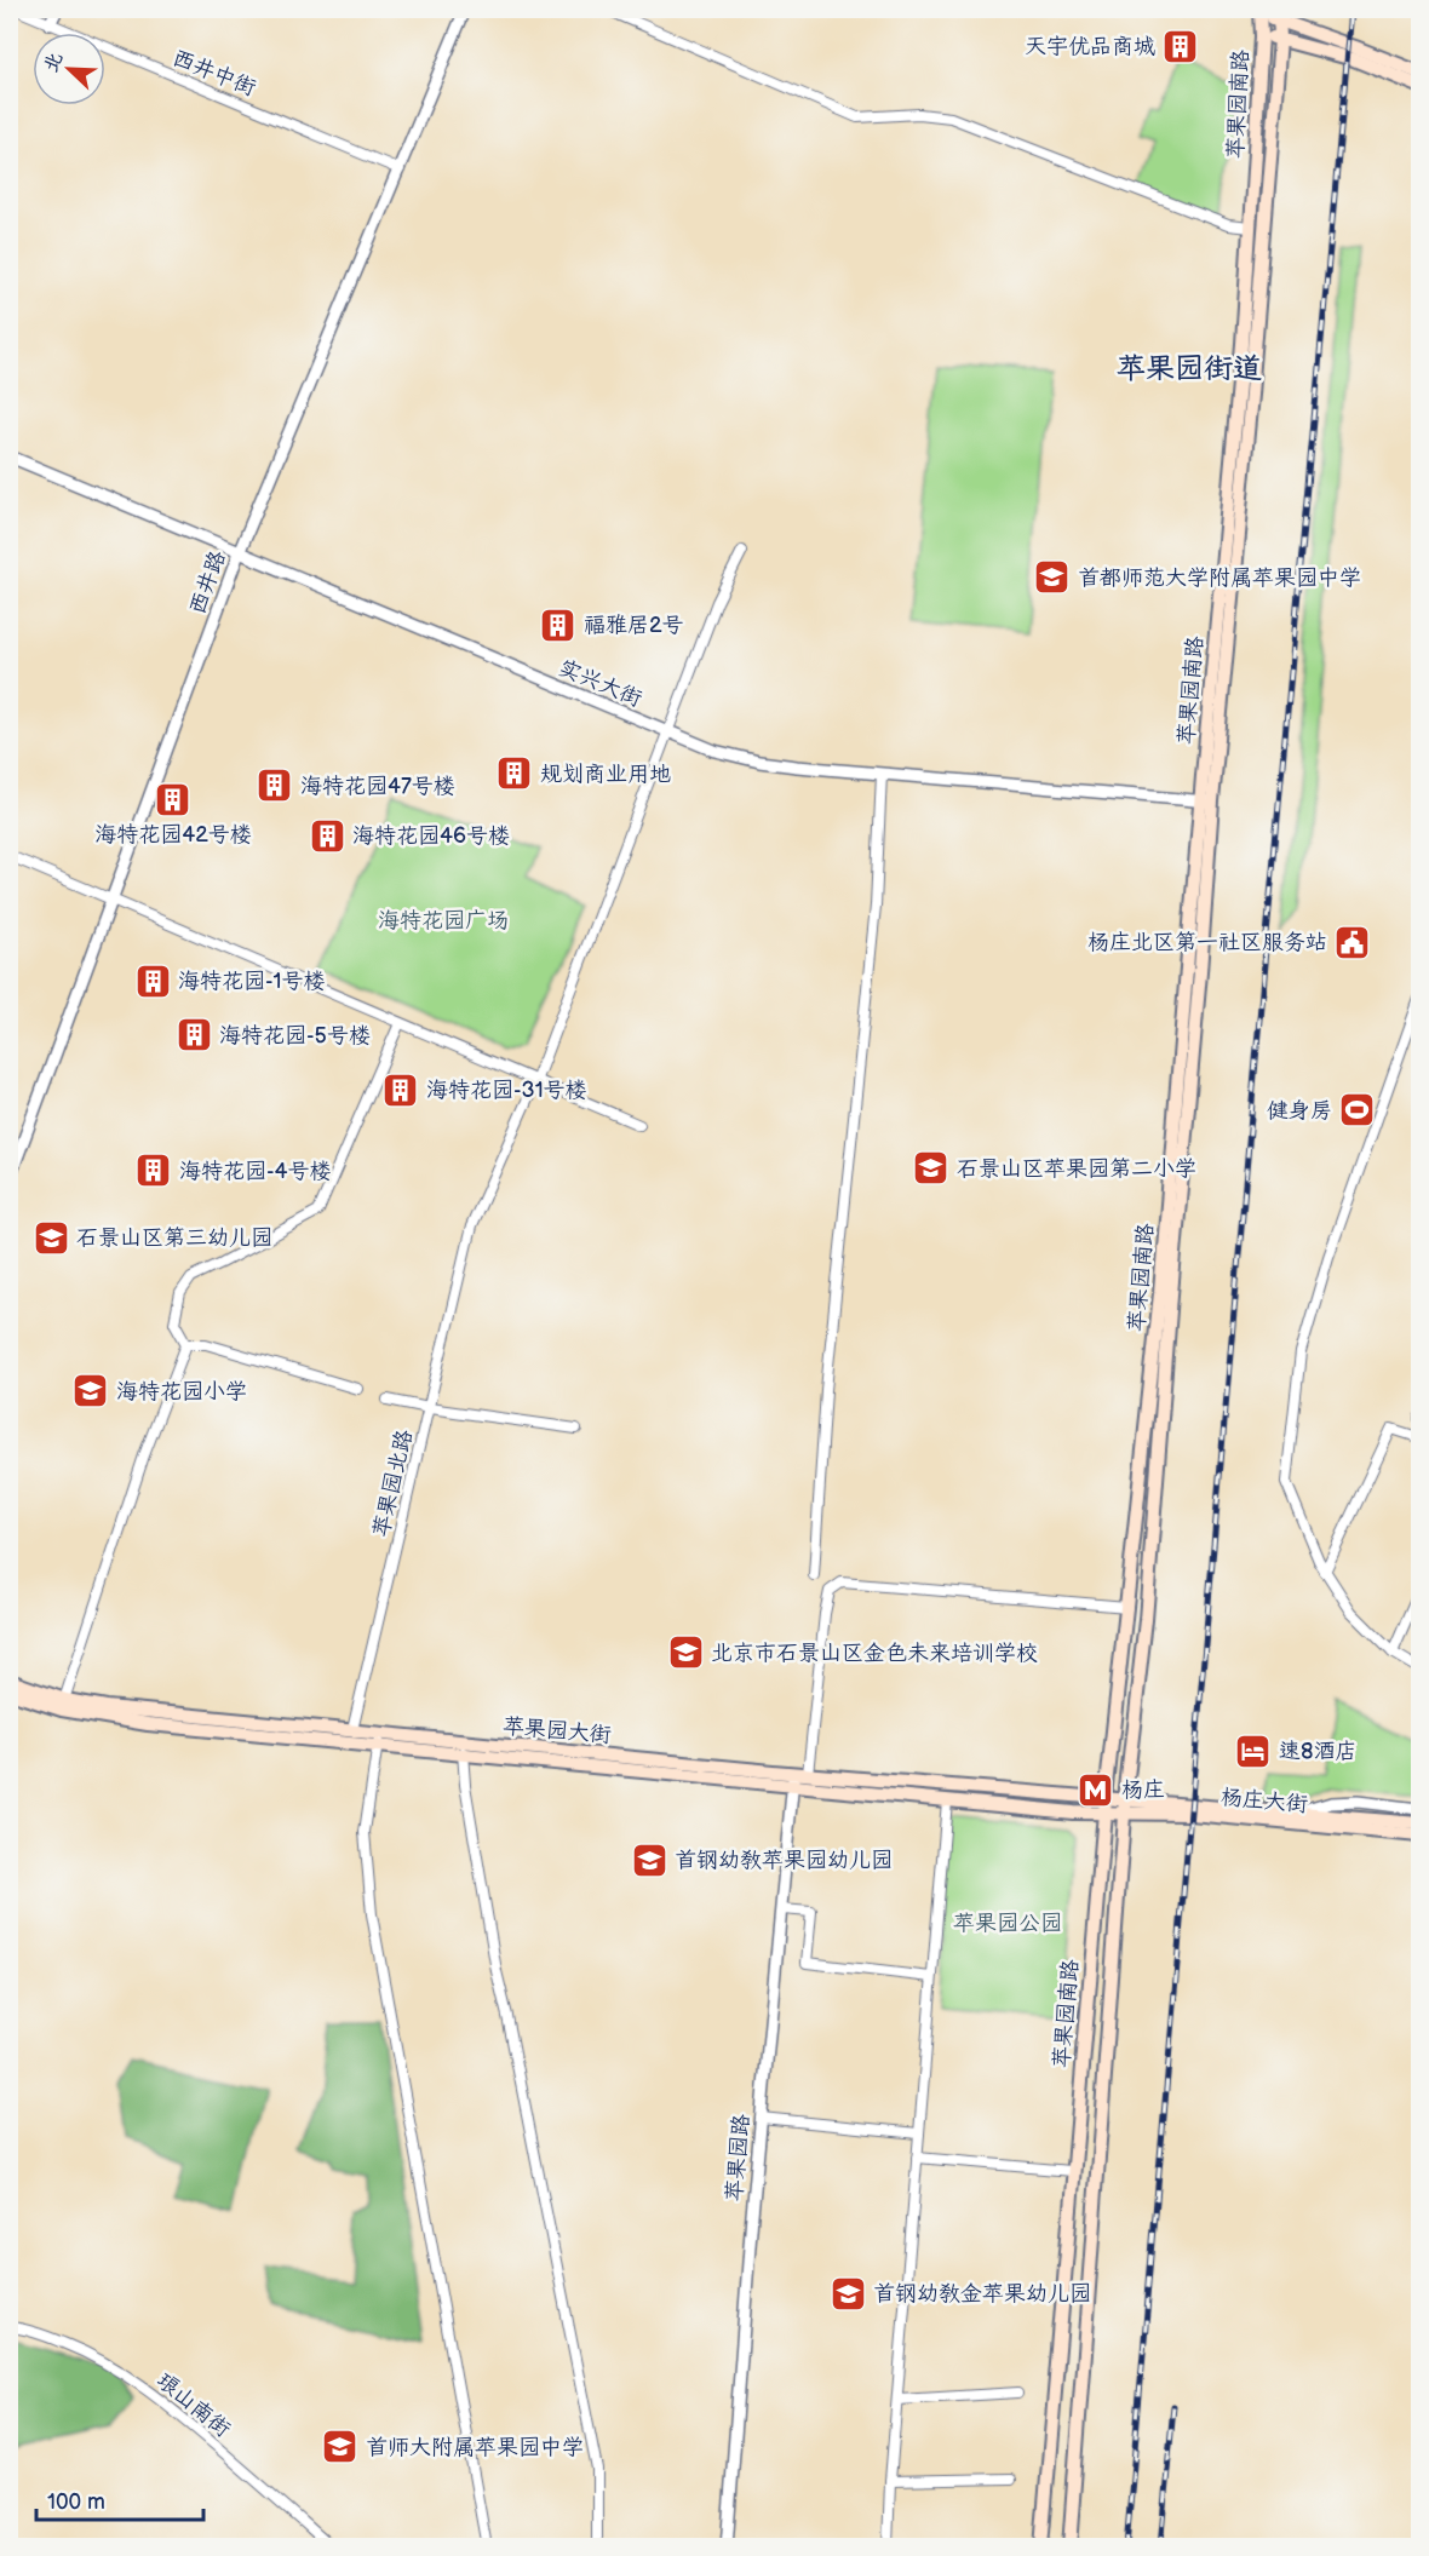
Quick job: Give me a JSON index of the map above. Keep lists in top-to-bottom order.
{
  "streets": {
    "main road": ["苹果园南路", "苹果园大街", "杨庄大街"],
    "street": [
      "西井中街",
      "西井路",
      "实兴大街",
      "苹果园北路",
      "苹果园路",
      "琅山南街"
    ]
  },
  "crossings": [
    ["西井中街", "西井路"],
    ["苹果园南路", "实兴大街"],
    ["苹果园南路", "苹果园大街"],
    ["苹果园南路", "杨庄大街"],
    ["西井路", "实兴大街"],
    ["实兴大街", "苹果园北路"],
    ["苹果园北路", "苹果园大街"],
    ["苹果园大街", "杨庄大街"],
    ["苹果园大街", "苹果园路"]
  ],
  "districts": ["苹果园街道"],
  "parks": ["海特花园广场", "苹果园公园"],
  "places": {
    "building": [
      "天宇优品商城",
      "福雅居2号",
      "规划商业用地",
      "海特花园47号楼",
      "海特花园42号楼",
      "海特花园46号楼",
      "海特花园-1号楼",
      "海特花园-5号楼",
      "海特花园-31号楼",
      "海特花园-4号楼"
    ],
    "school or university": [
      "首都师范大学附属苹果园中学",
      "石景山区苹果园第二小学",
      "石景山区第三幼儿园",
      "海特花园小学",
      "北京市石景山区金色未来培训学校",
      "首钢幼教苹果园幼儿园",
      "首钢幼教金苹果幼儿园",
      "首师大附属苹果园中学"
    ],
    "public building": ["杨庄北区第一社区服务站"],
    "sports": ["健身房"],
    "hotel": ["速8酒店"],
    "metro station": ["杨庄"]
  },
  "scale_bar": "100 m",
  "north": "top left"
}
